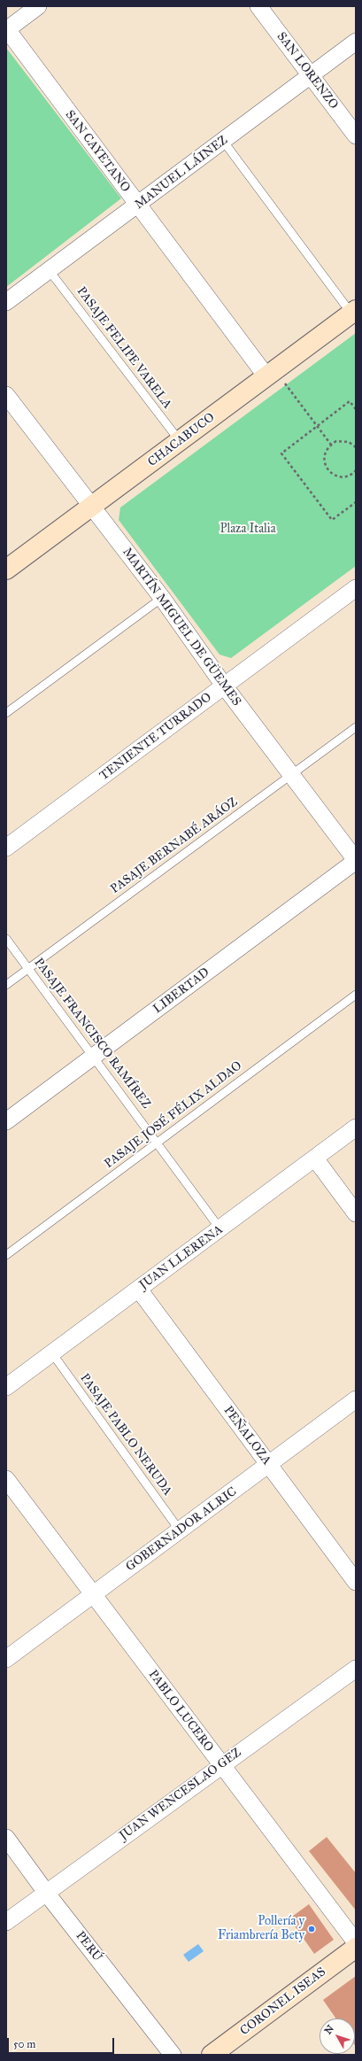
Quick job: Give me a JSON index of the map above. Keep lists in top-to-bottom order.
{
  "streets": {
    "main road": ["CHACABUCO", "CORONEL ISEAS"],
    "street": [
      "SAN LORENZO",
      "SAN CAYETANO",
      "MANUEL LÁINEZ",
      "MARTÍN MIGUEL DE GÜEMES",
      "TENIENTE TURRADO",
      "LIBERTAD",
      "JUAN LLERENA",
      "PEÑALOZA",
      "GOBERNADOR ALRIC",
      "PABLO LUCERO",
      "JUAN WENCESLAO GEZ",
      "PERÚ"
    ],
    "lane": [
      "PASAJE FELIPE VARELA",
      "PASAJE BERNABÉ ARÁOZ",
      "PASAJE FRANCISCO RAMÍREZ",
      "PASAJE JOSÉ FÉLIX ALDAO",
      "PASAJE PABLO NERUDA"
    ]
  },
  "crossings": [
    ["SAN LORENZO", "MANUEL LÁINEZ"],
    ["SAN CAYETANO", "MANUEL LÁINEZ"],
    ["SAN CAYETANO", "CHACABUCO"],
    ["MANUEL LÁINEZ", "PASAJE FELIPE VARELA"],
    ["PASAJE FELIPE VARELA", "CHACABUCO"],
    ["CHACABUCO", "MARTÍN MIGUEL DE GÜEMES"],
    ["MARTÍN MIGUEL DE GÜEMES", "TENIENTE TURRADO"],
    ["MARTÍN MIGUEL DE GÜEMES", "PASAJE BERNABÉ ARÁOZ"],
    ["MARTÍN MIGUEL DE GÜEMES", "LIBERTAD"],
    ["PASAJE BERNABÉ ARÁOZ", "PASAJE FRANCISCO RAMÍREZ"],
    ["LIBERTAD", "PASAJE FRANCISCO RAMÍREZ"],
    ["PASAJE FRANCISCO RAMÍREZ", "PASAJE JOSÉ FÉLIX ALDAO"],
    ["PASAJE FRANCISCO RAMÍREZ", "JUAN LLERENA"],
    ["JUAN LLERENA", "PASAJE PABLO NERUDA"],
    ["JUAN LLERENA", "PEÑALOZA"],
    ["PASAJE PABLO NERUDA", "GOBERNADOR ALRIC"],
    ["PEÑALOZA", "GOBERNADOR ALRIC"],
    ["GOBERNADOR ALRIC", "PABLO LUCERO"],
    ["PABLO LUCERO", "JUAN WENCESLAO GEZ"],
    ["JUAN WENCESLAO GEZ", "PERÚ"]
  ],
  "parks": ["Plaza Italia"],
  "places": ["Pollería y Friambrería Bety"],
  "scale_bar": "50 m",
  "north": "top left"
}
